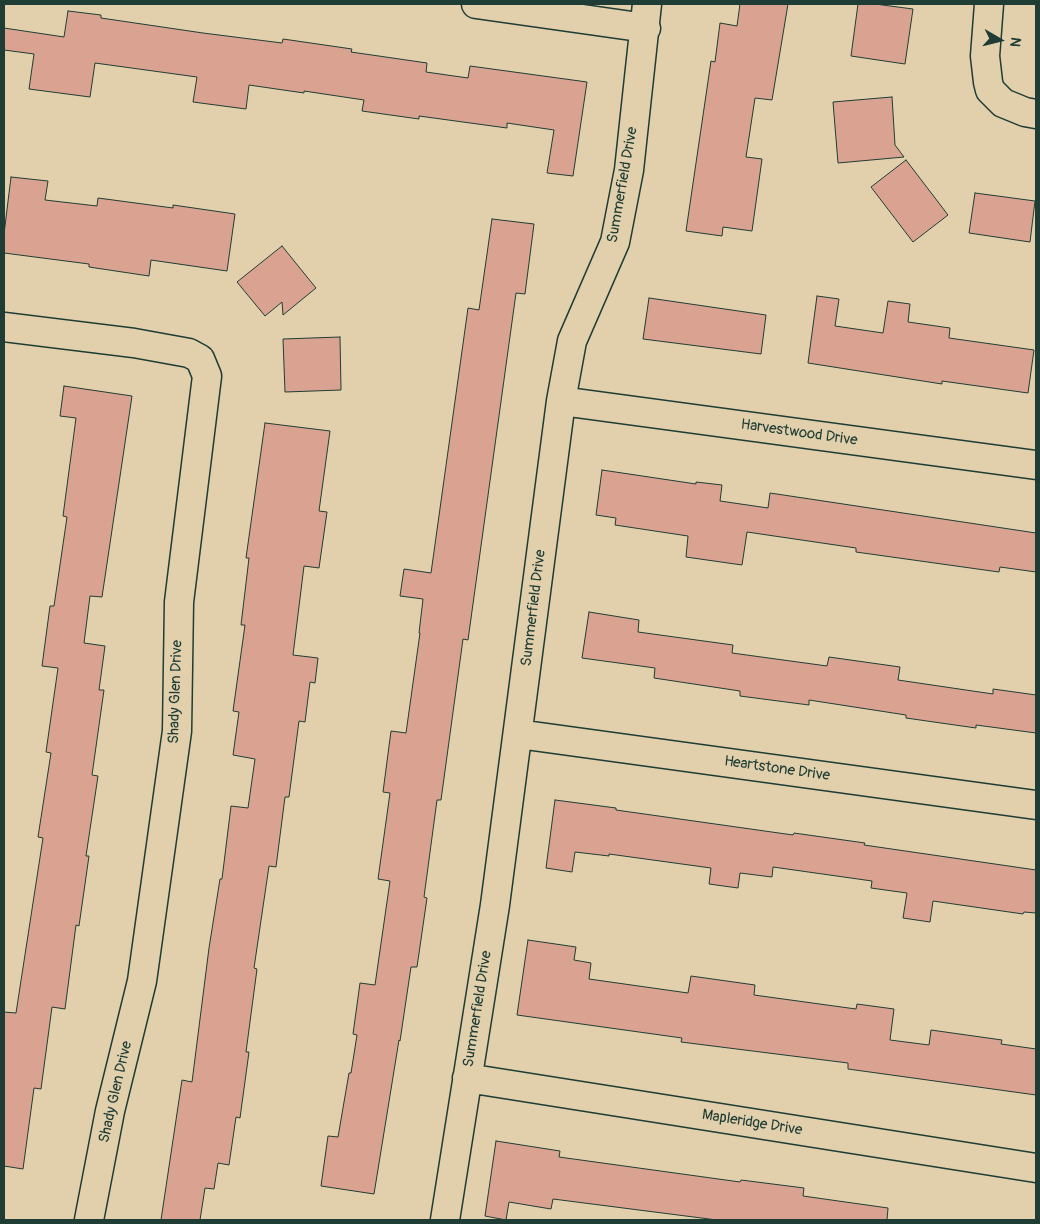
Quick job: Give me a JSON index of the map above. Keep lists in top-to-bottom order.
{
  "streets": {
    "street": [
      "Summerfield Drive",
      "Harvestwood Drive",
      "Shady Glen Drive",
      "Heartstone Drive",
      "Mapleridge Drive"
    ]
  },
  "crossings": [
    ["Summerfield Drive", "Harvestwood Drive"],
    ["Summerfield Drive", "Heartstone Drive"],
    ["Summerfield Drive", "Mapleridge Drive"]
  ],
  "north": "right"
}
